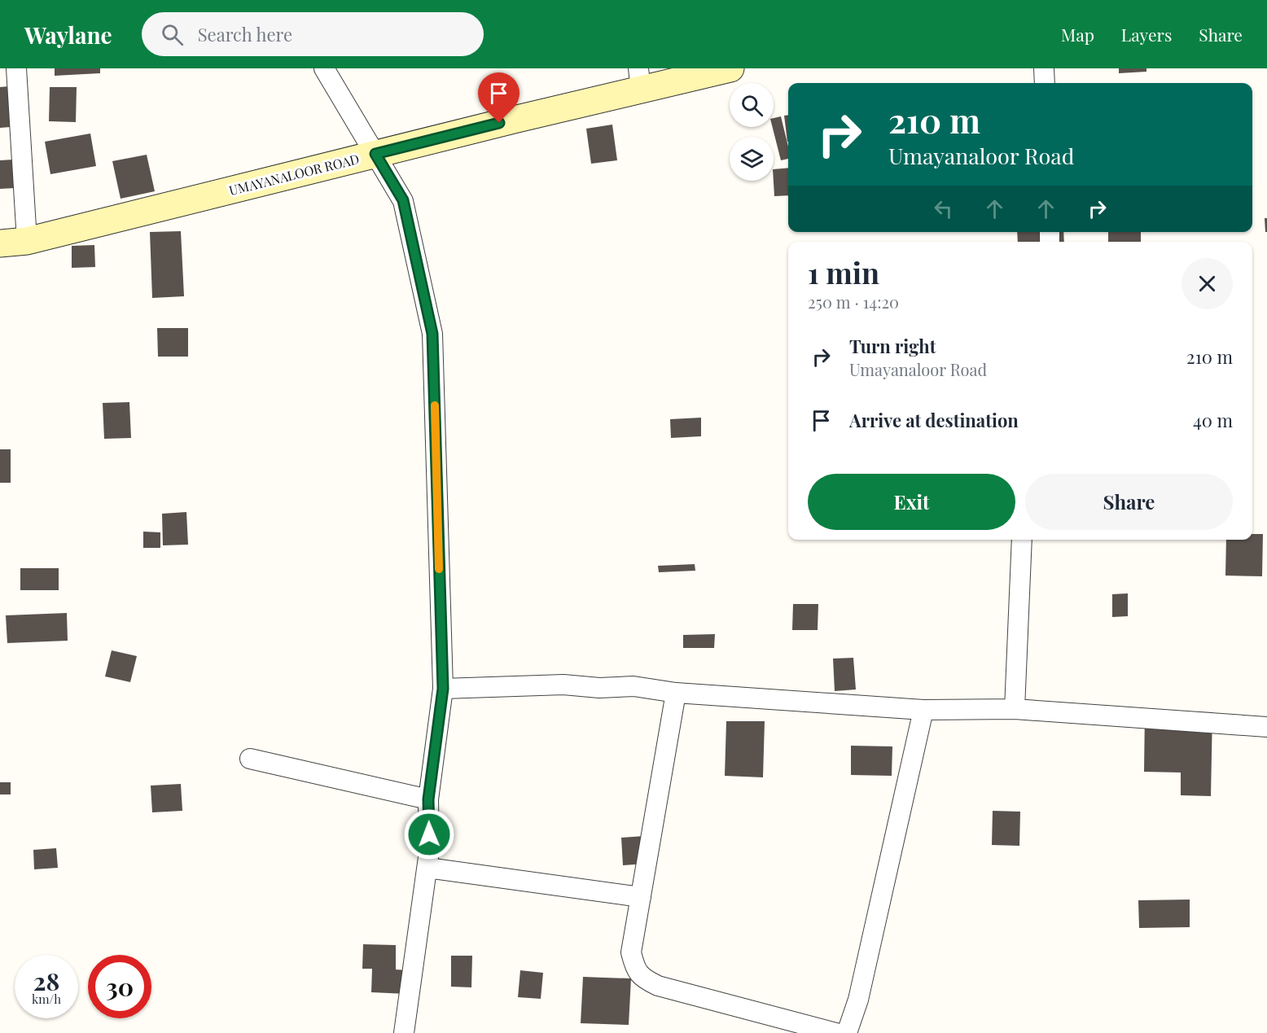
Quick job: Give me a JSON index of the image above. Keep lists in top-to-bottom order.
{
  "streets": {
    "main road": ["UMAYANALOOR ROAD"]
  },
  "page": {
    "header": "Waylane",
    "search": "Search here",
    "nav": ["Map", "Layers", "Share"],
    "turn": ["210 m", "Umayanaloor Road"],
    "heading": ["1 min", "250 m · 14:20"],
    "list": [
      {
        "name": "Turn right",
        "note": "Umayanaloor Road",
        "value": "210 m"
      },
      {
        "name": "Arrive at destination",
        "value": "40 m"
      }
    ],
    "buttons": ["Exit", "Share"],
    "speed": "28 km/h",
    "limit": "30"
  }
}
